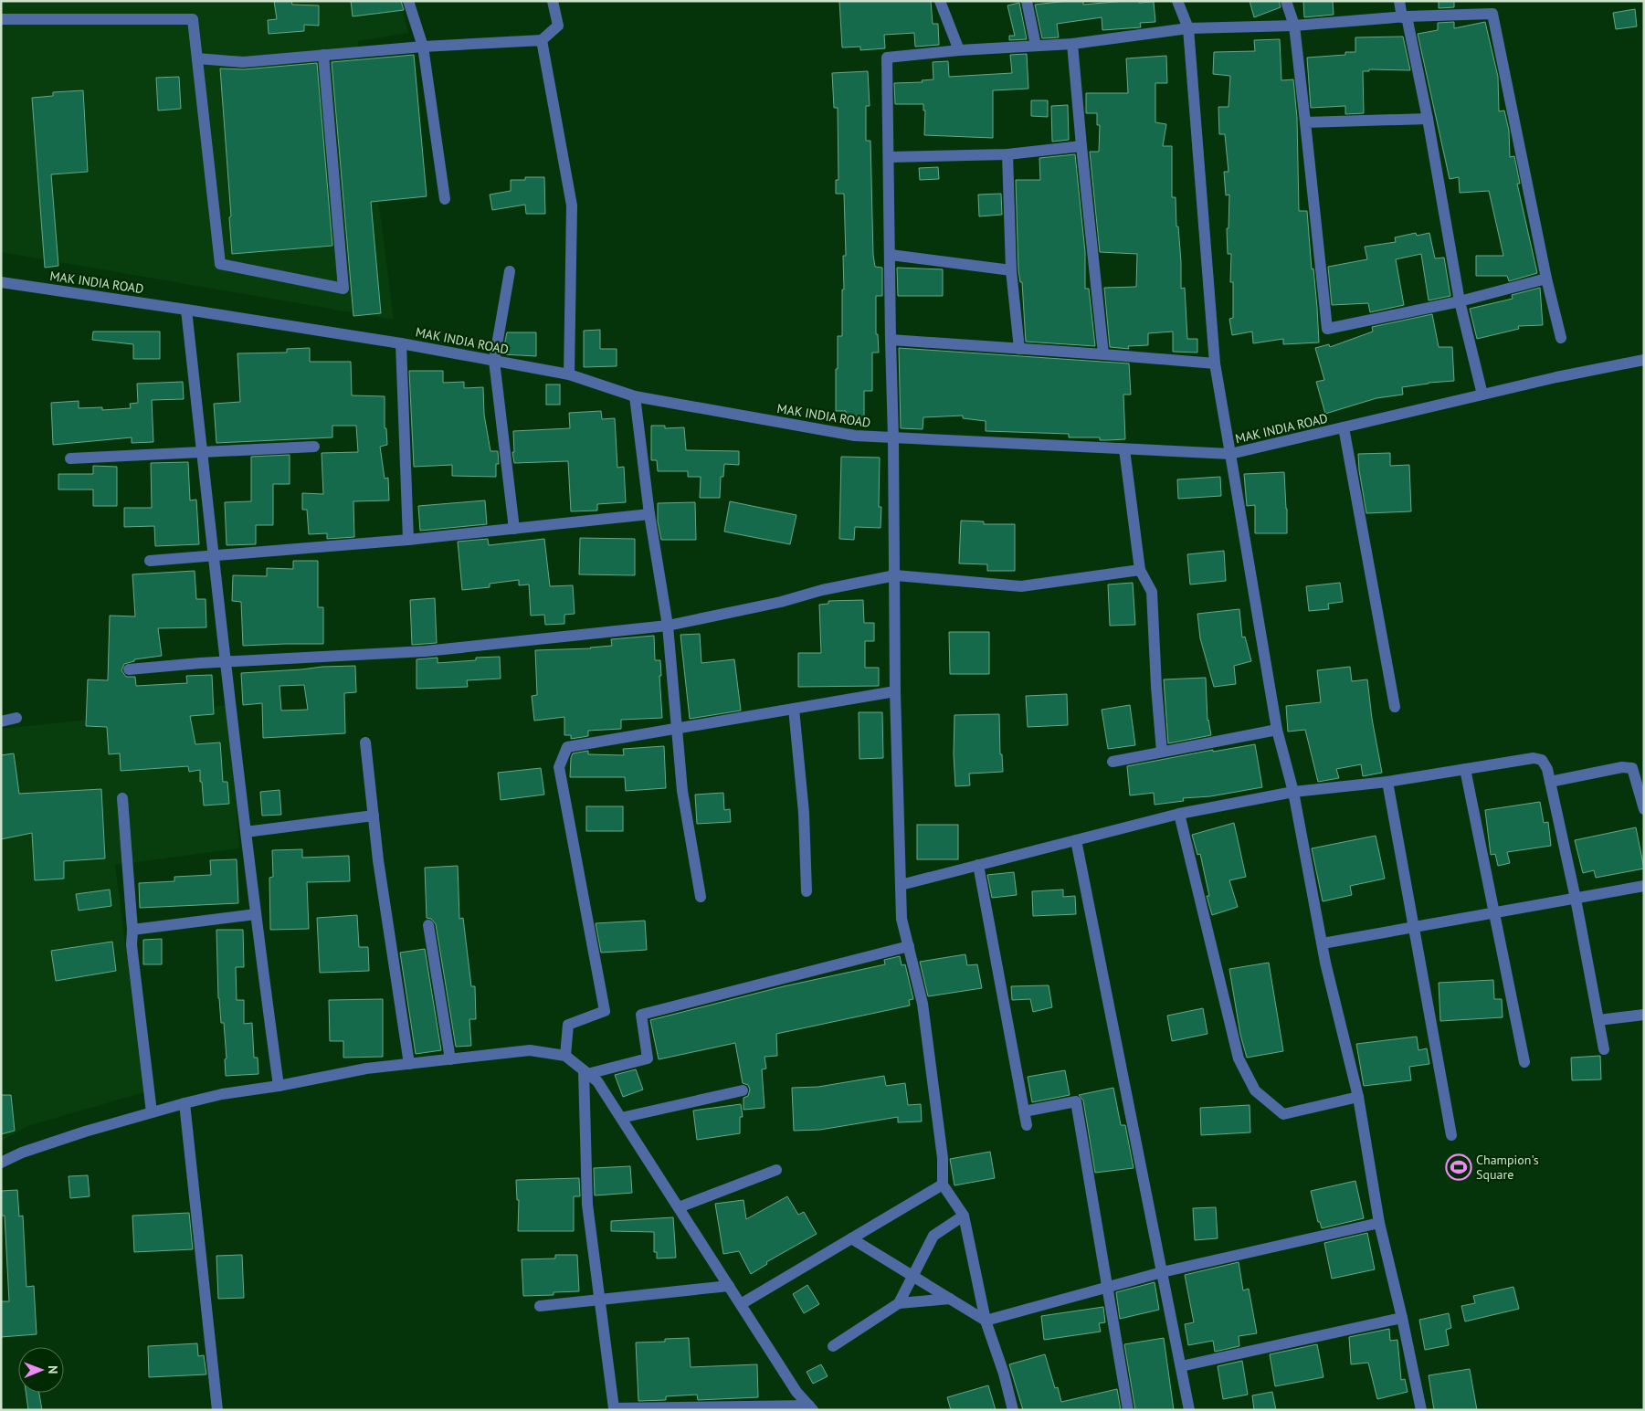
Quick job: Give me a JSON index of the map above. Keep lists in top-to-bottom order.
{
  "streets": {
    "street": ["MAK INDIA ROAD"]
  },
  "places": {
    "sports": ["Champion's Square"]
  },
  "north": "right"
}
